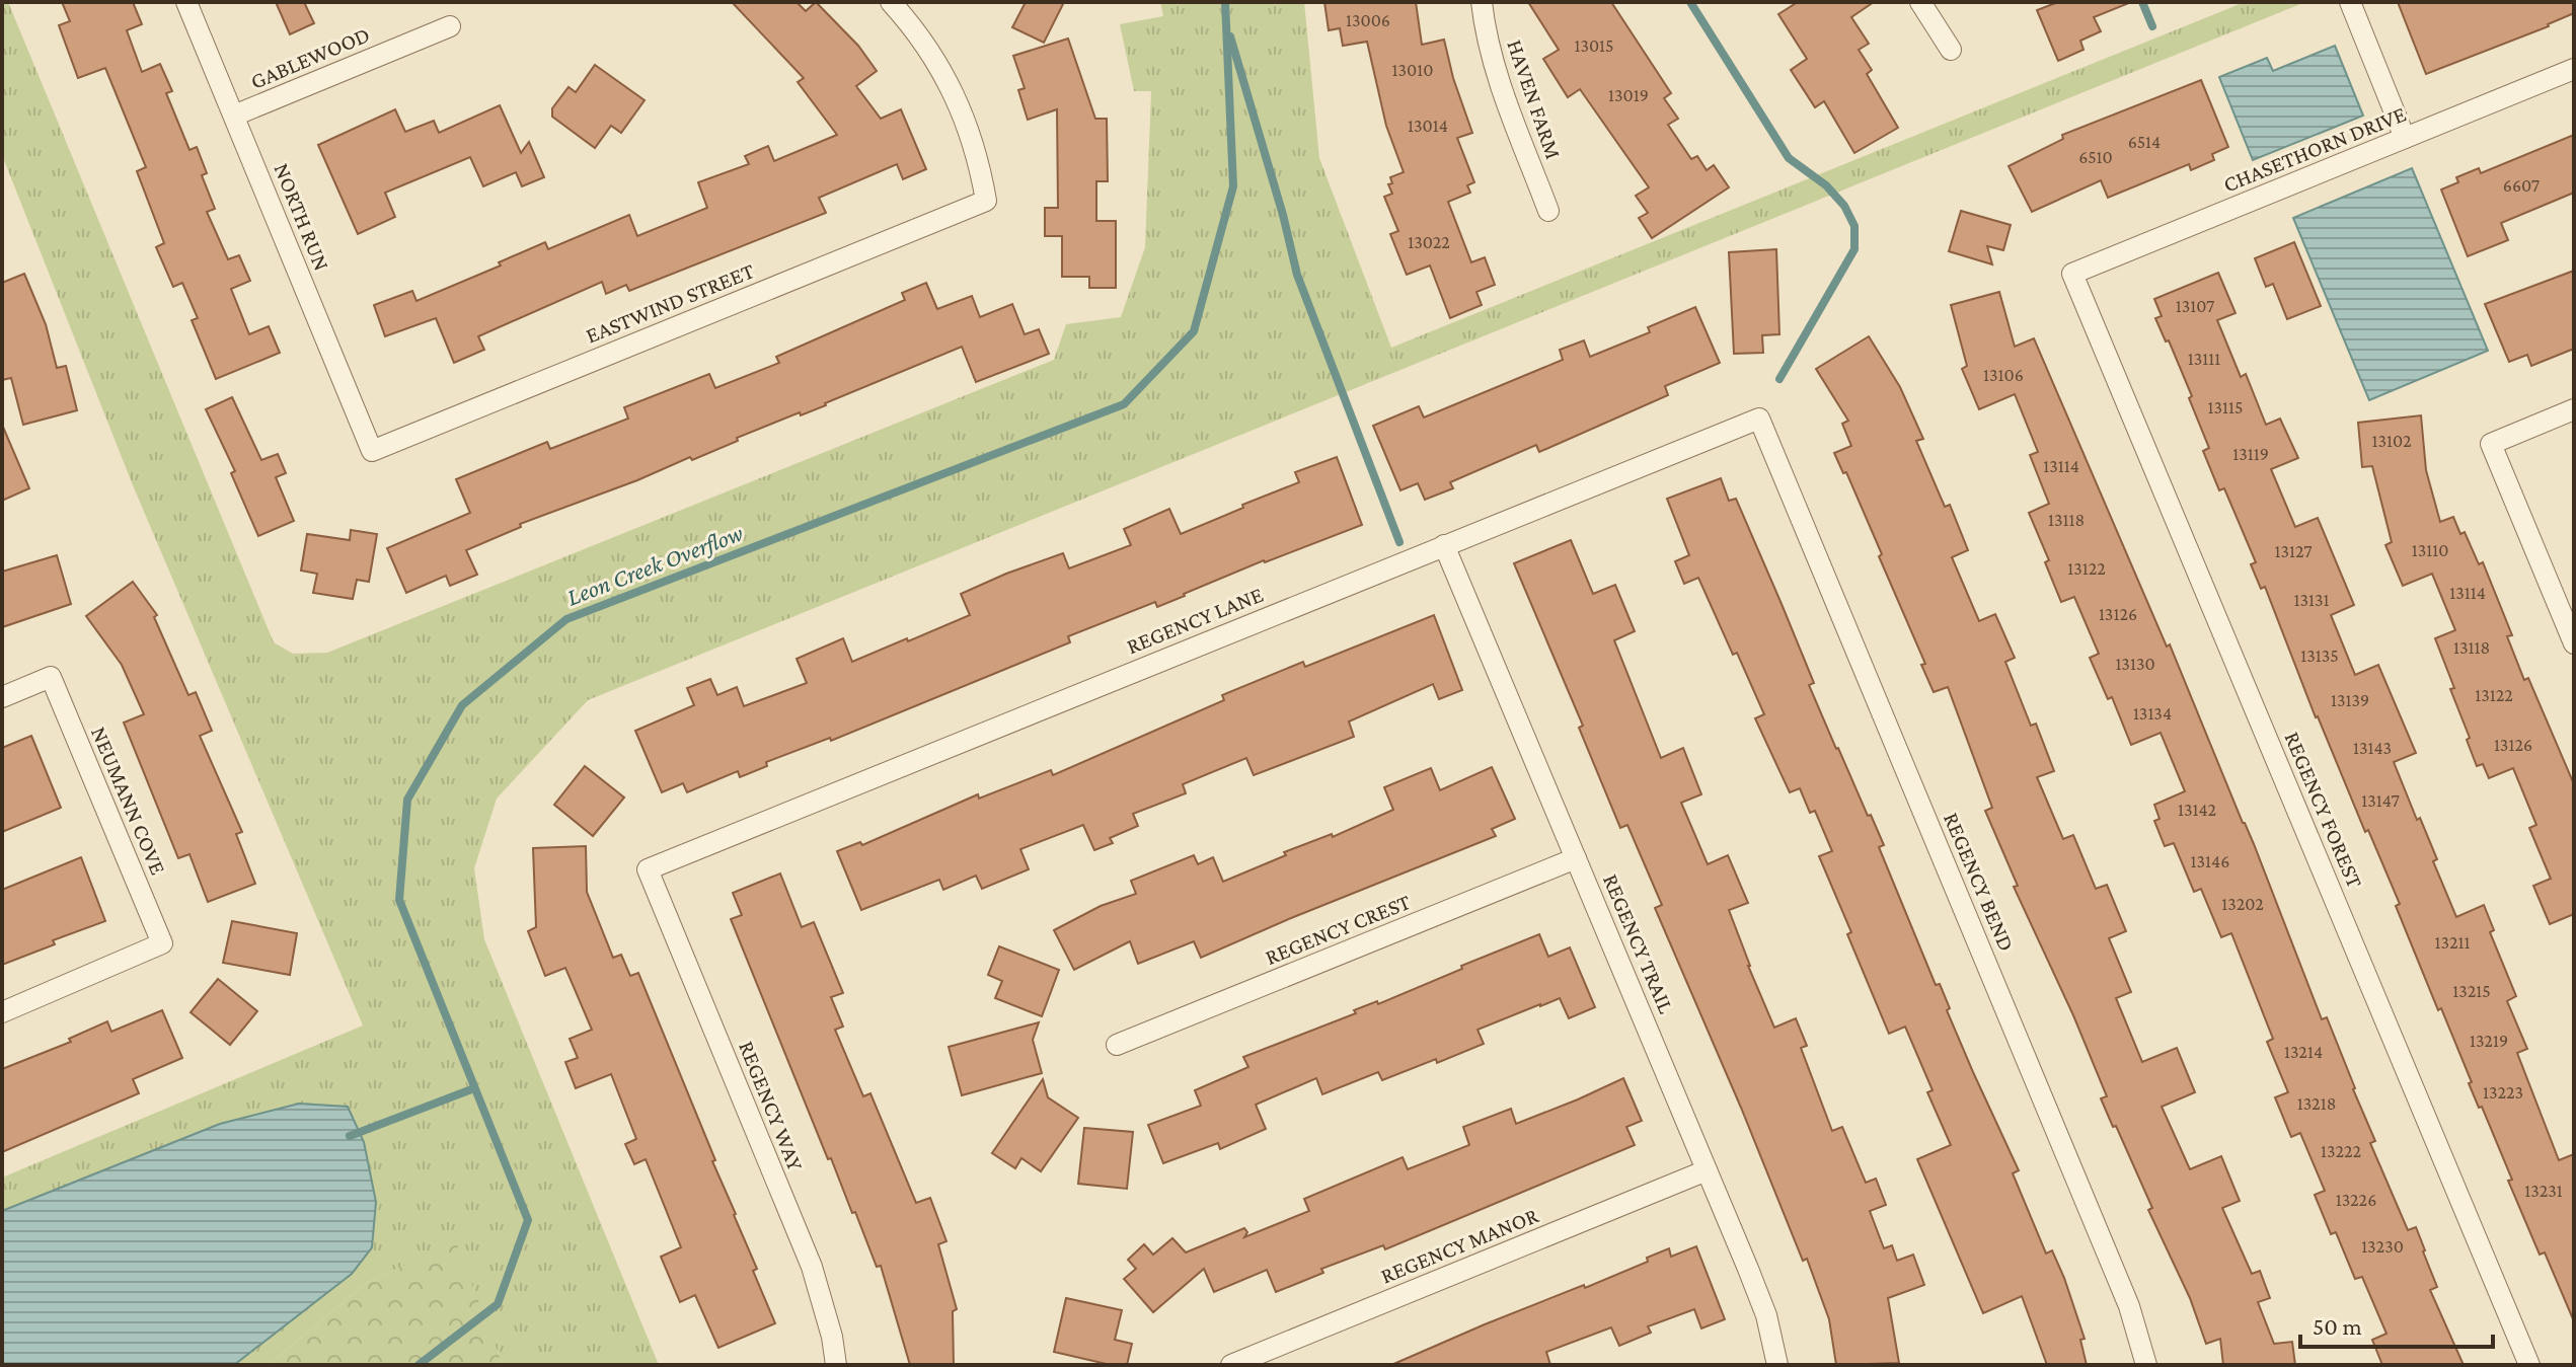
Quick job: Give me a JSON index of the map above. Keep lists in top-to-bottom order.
{
  "streets": {
    "street": [
      "GABLEWOOD",
      "HAVEN FARM",
      "CHASETHORN DRIVE",
      "NORTH RUN",
      "EASTWIND STREET",
      "REGENCY LANE",
      "NEUMANN COVE",
      "REGENCY FOREST",
      "REGENCY BEND",
      "REGENCY CREST",
      "REGENCY TRAIL",
      "REGENCY WAY",
      "REGENCY MANOR"
    ]
  },
  "crossings": [
    ["GABLEWOOD", "NORTH RUN"],
    ["CHASETHORN DRIVE", "REGENCY FOREST"],
    ["NORTH RUN", "EASTWIND STREET"],
    ["REGENCY LANE", "REGENCY BEND"],
    ["REGENCY LANE", "REGENCY TRAIL"],
    ["REGENCY LANE", "REGENCY WAY"],
    ["REGENCY CREST", "REGENCY TRAIL"],
    ["REGENCY TRAIL", "REGENCY MANOR"]
  ],
  "water": ["Leon Creek Overflow"],
  "house_numbers": [
    "13006",
    "13015",
    "13010",
    "13019",
    "13014",
    "6514",
    "6510",
    "6607",
    "13022",
    "13107",
    "13111",
    "13106",
    "13115",
    "13102",
    "13119",
    "13114",
    "13118",
    "13110",
    "13127",
    "13122",
    "13114",
    "13131",
    "13126",
    "13118",
    "13135",
    "13130",
    "13122",
    "13139",
    "13134",
    "13126",
    "13143",
    "13147",
    "13142",
    "13146",
    "13202",
    "13211",
    "13215",
    "13219",
    "13214",
    "13223",
    "13218",
    "13222",
    "13231",
    "13226",
    "13230"
  ],
  "scale_bar": "50 m"
}
